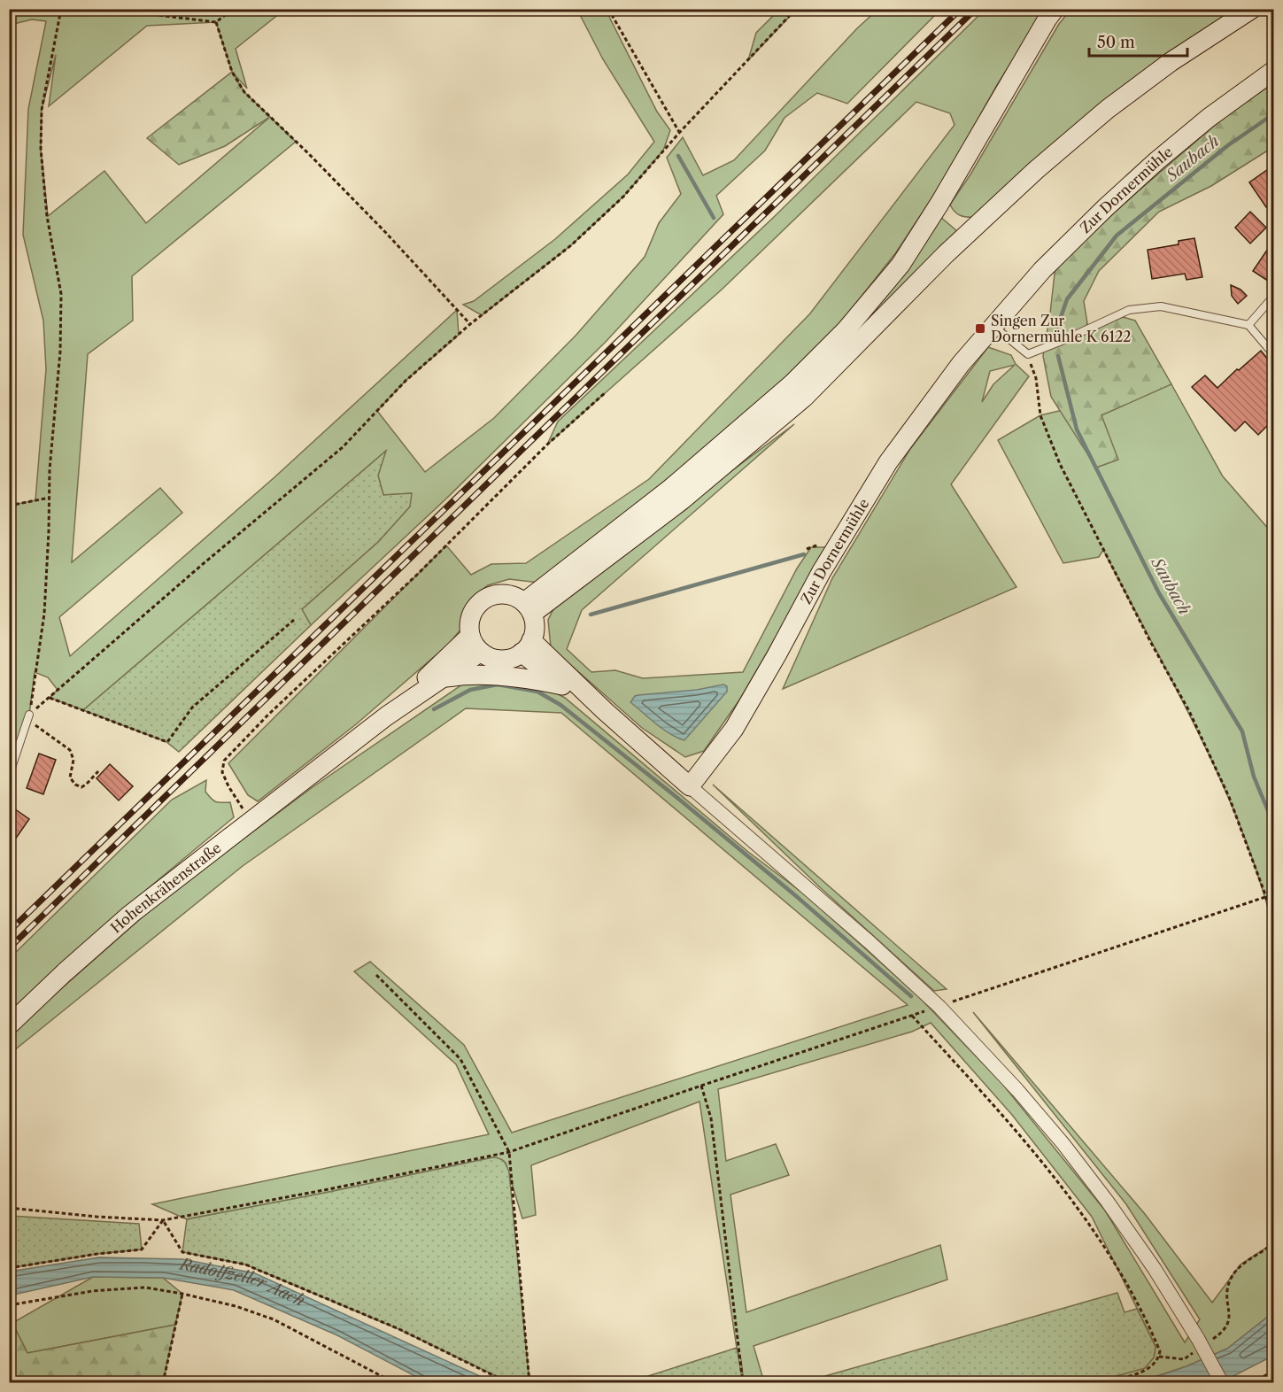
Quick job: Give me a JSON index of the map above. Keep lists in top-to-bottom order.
{
  "streets": {
    "main road": ["Zur Dornermühle", "Hohenkrähenstraße"]
  },
  "water": ["Saubach", "Radolfzeller Aach"],
  "places": {
    "transit": ["Singen Zur Dornermühle K 6122"]
  },
  "scale_bar": "50 m"
}
